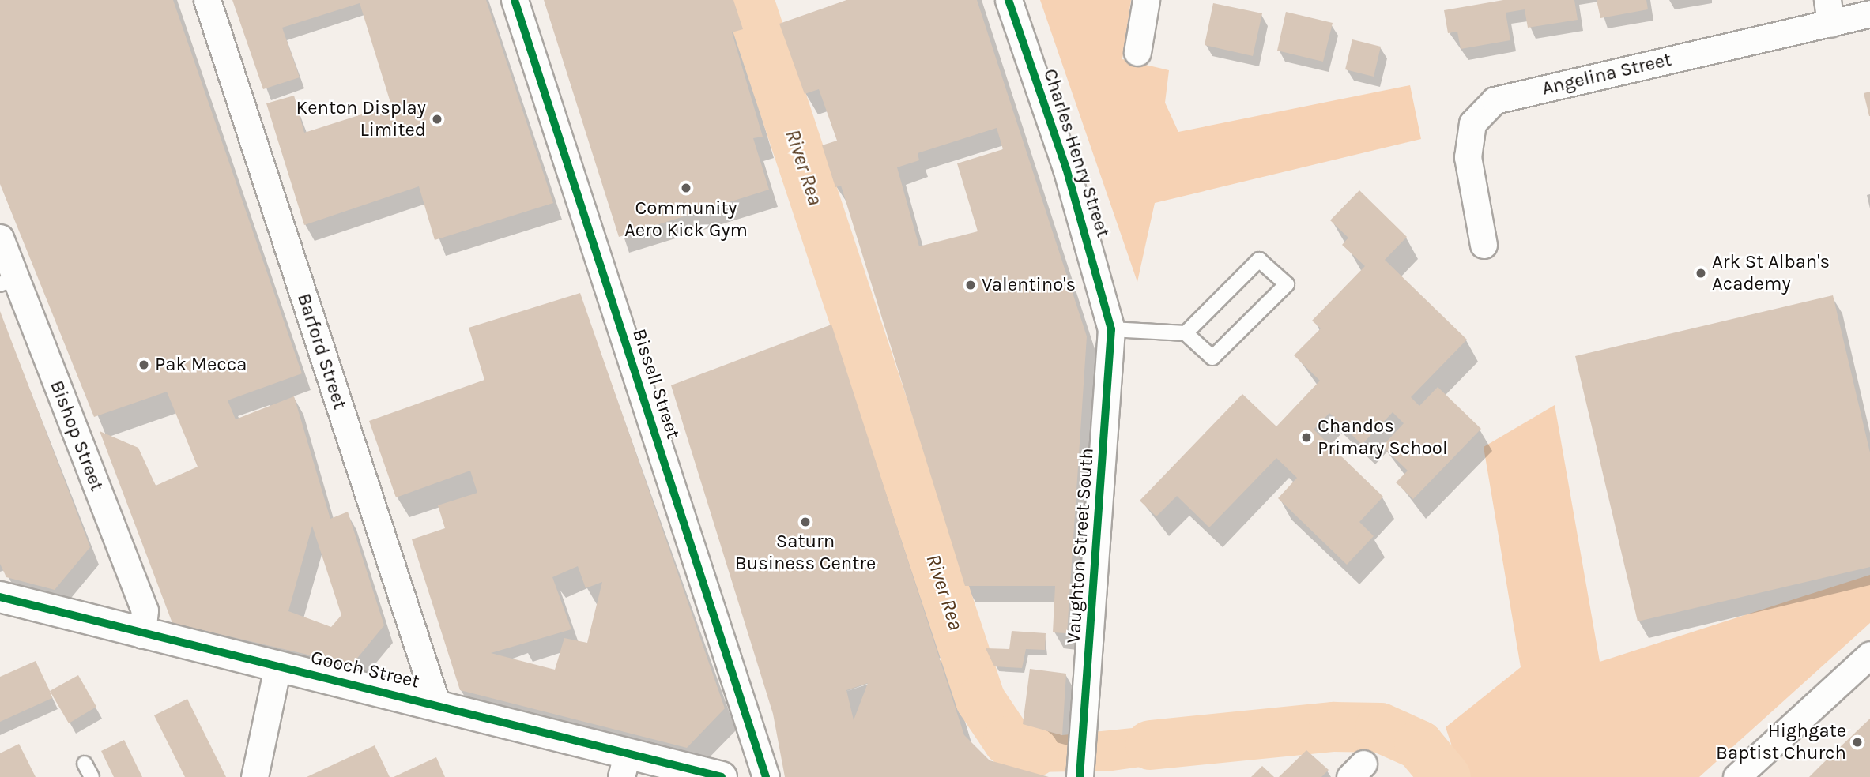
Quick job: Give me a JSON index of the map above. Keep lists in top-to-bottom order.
{
  "streets": {
    "street": [
      "Angelina Street",
      "Charles Henry Street",
      "Barford Street",
      "Bissell Street",
      "Bishop Street",
      "Vaughton Street South",
      "Gooch Street"
    ]
  },
  "crossings": [
    ["Charles Henry Street", "Vaughton Street South"],
    ["Barford Street", "Gooch Street"],
    ["Bishop Street", "Gooch Street"]
  ],
  "water": ["River Rea"],
  "places": [
    "Kenton Display Limited",
    "Community Aero Kick Gym",
    "Ark St Alban's Academy",
    "Valentino's",
    "Pak Mecca",
    "Chandos Primary School",
    "Saturn Business Centre",
    "Highgate Baptist Church"
  ]
}
